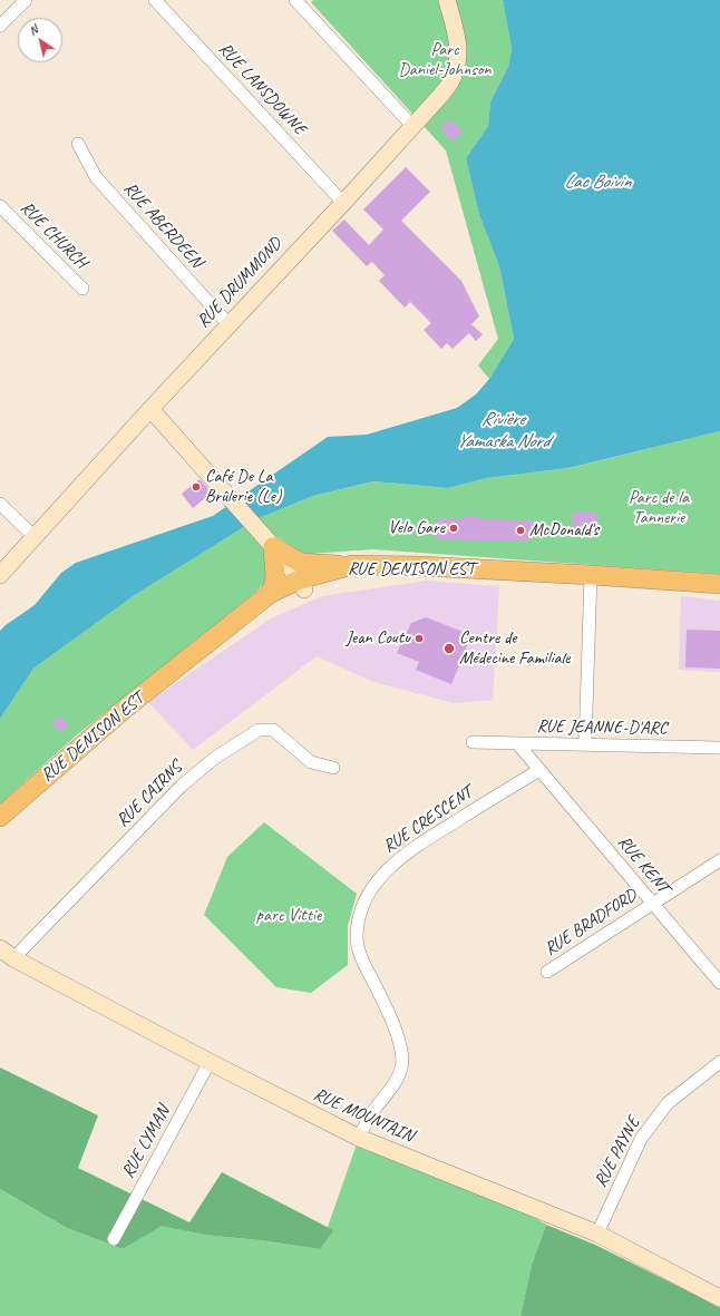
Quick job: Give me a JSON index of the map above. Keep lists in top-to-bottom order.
{
  "streets": {
    "main road": ["RUE DENISON EST"],
    "street": [
      "RUE LANSDOWNE",
      "RUE ABERDEEN",
      "RUE CHURCH",
      "RUE DRUMMOND",
      "RUE JEANNE-D'ARC",
      "RUE CAIRNS",
      "RUE CRESCENT",
      "RUE KENT",
      "RUE BRADFORD",
      "RUE MOUNTAIN",
      "RUE LYMAN",
      "RUE PAYNE"
    ]
  },
  "crossings": [
    ["RUE LANSDOWNE", "RUE DRUMMOND"],
    ["RUE ABERDEEN", "RUE DRUMMOND"],
    ["RUE JEANNE-D'ARC", "RUE CRESCENT"],
    ["RUE JEANNE-D'ARC", "RUE KENT"],
    ["RUE CAIRNS", "RUE MOUNTAIN"],
    ["RUE CRESCENT", "RUE KENT"],
    ["RUE CRESCENT", "RUE MOUNTAIN"],
    ["RUE KENT", "RUE BRADFORD"],
    ["RUE MOUNTAIN", "RUE LYMAN"],
    ["RUE MOUNTAIN", "RUE PAYNE"]
  ],
  "water": ["Lac Boivin", "Rivière Yamaska Nord"],
  "parks": ["Parc Daniel-Johnson", "Parc de la Tannerie", "parc Vittie"],
  "places": [
    "Café De La Brûlerie (Le)",
    "Velo Gare",
    "McDonald's",
    "Jean Coutu",
    "Centre de Médecine Familiale"
  ],
  "north": "top left"
}
